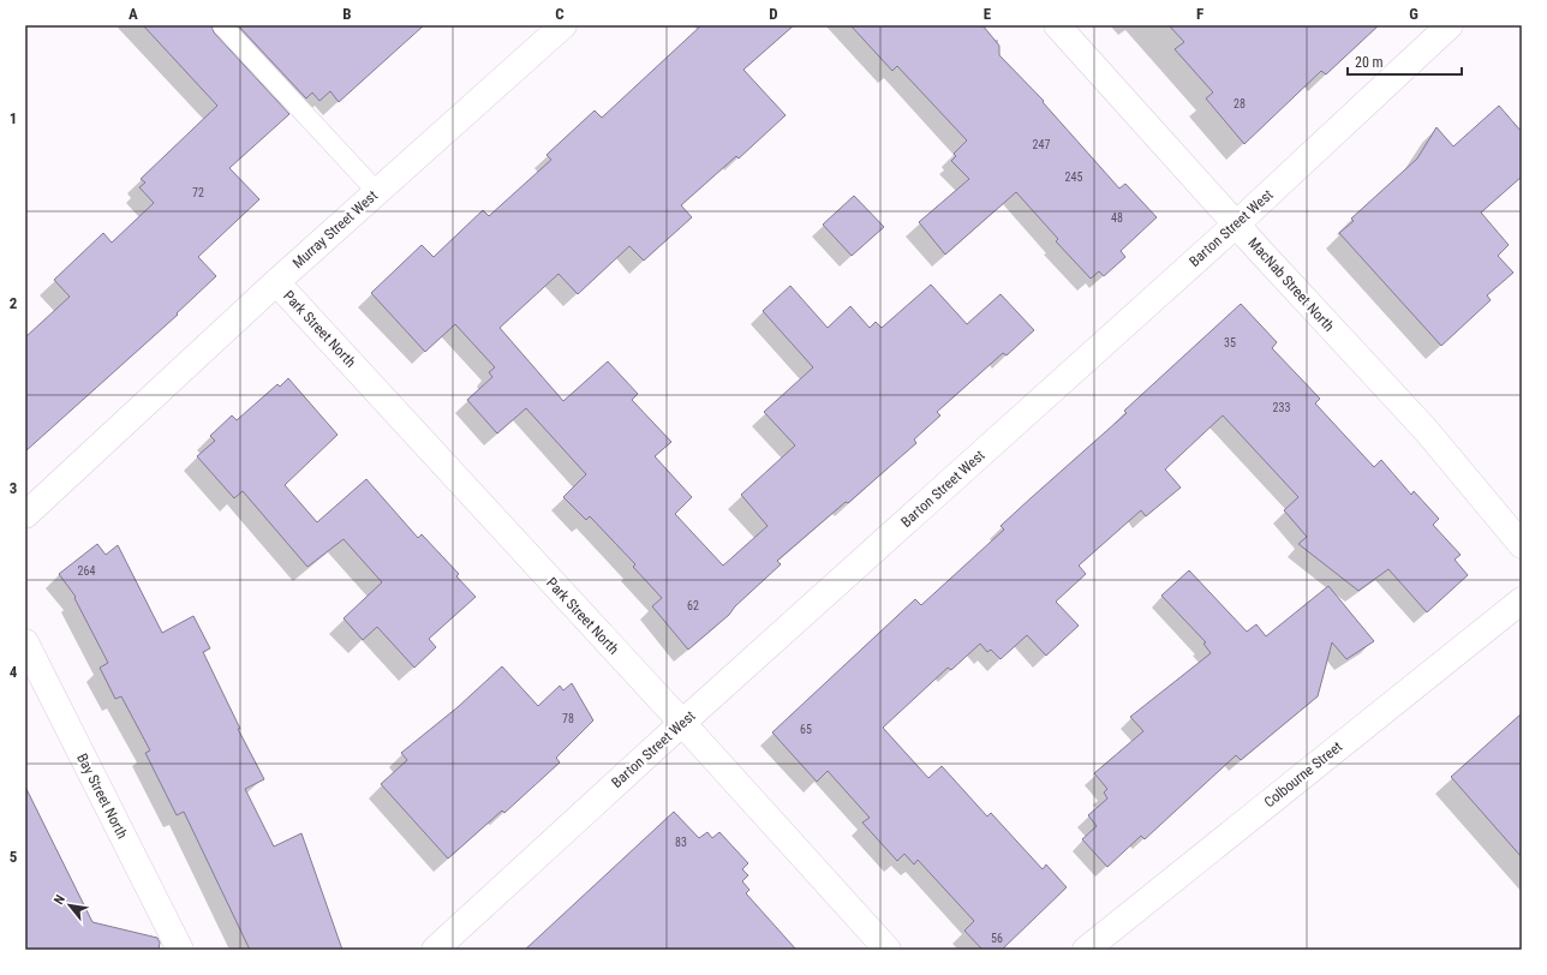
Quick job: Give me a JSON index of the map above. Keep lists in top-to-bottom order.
{
  "streets": {
    "street": [
      "Barton Street West",
      "Murray Street West",
      "MacNab Street North",
      "Park Street North",
      "Colbourne Street",
      "Bay Street North"
    ]
  },
  "crossings": [
    ["Barton Street West", "MacNab Street North"],
    ["Barton Street West", "Park Street North"],
    ["Murray Street West", "Park Street North"]
  ],
  "house_numbers": [
    "28",
    "247",
    "245",
    "72",
    "48",
    "35",
    "233",
    "264",
    "62",
    "78",
    "65",
    "83",
    "56"
  ],
  "scale_bar": "20 m",
  "north": "top left",
  "grid": {
    "columns": [
      "A",
      "B",
      "C",
      "D",
      "E",
      "F",
      "G"
    ],
    "rows": [
      "1",
      "2",
      "3",
      "4",
      "5"
    ]
  }
}
